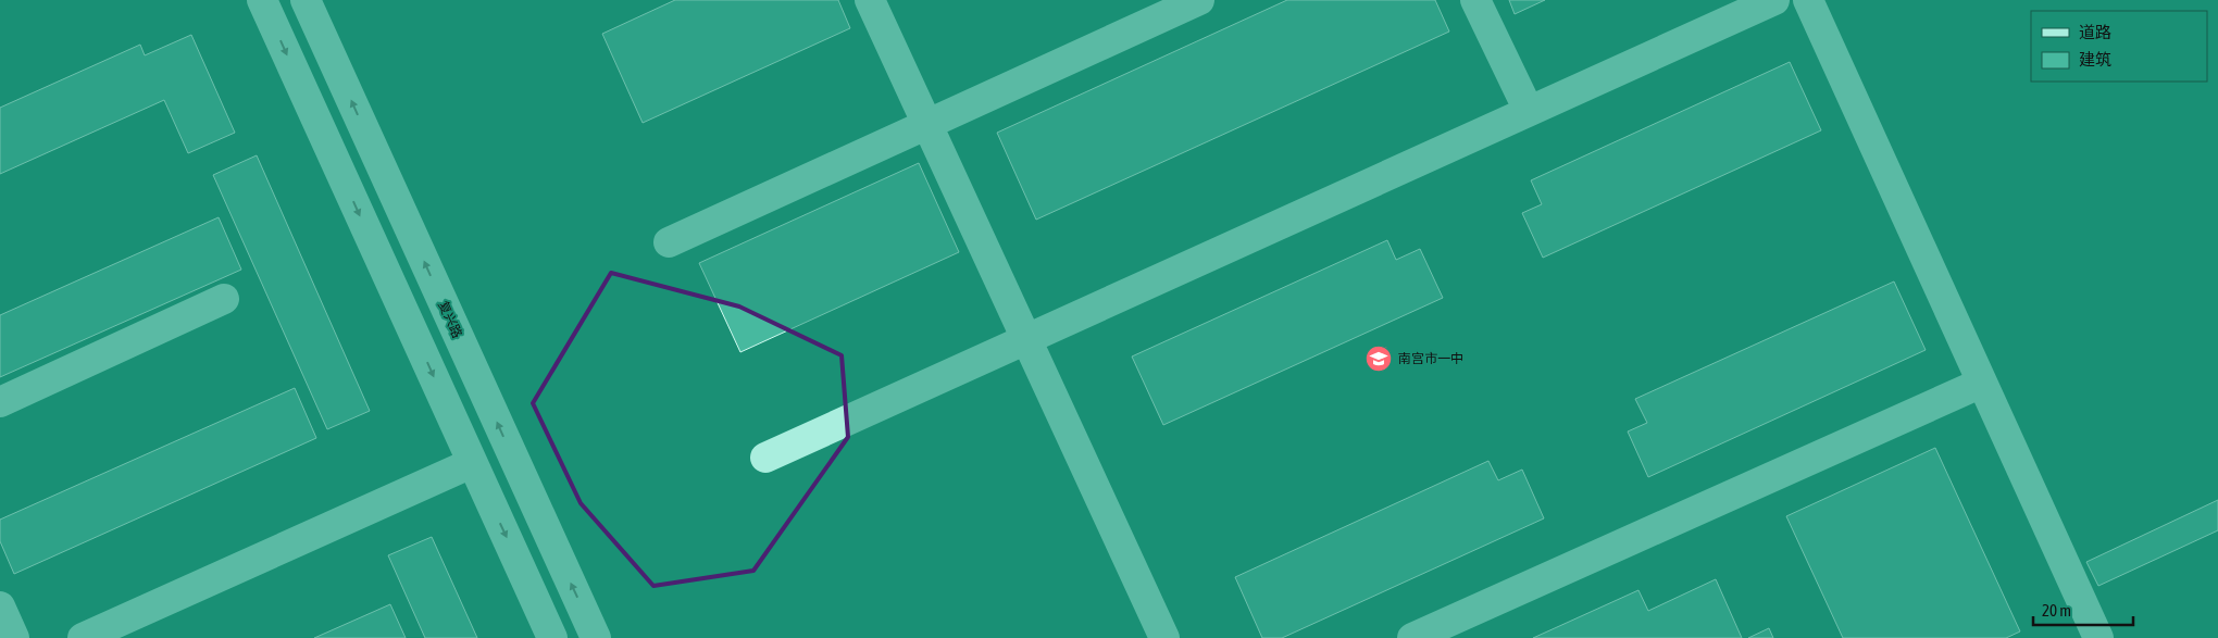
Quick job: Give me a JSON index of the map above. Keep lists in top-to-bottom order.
{
  "streets": {
    "street": ["复兴路"]
  },
  "places": {
    "school or university": ["南宫市一中"]
  },
  "legend": ["道路", "建筑"],
  "scale_bar": "20 m"
}
